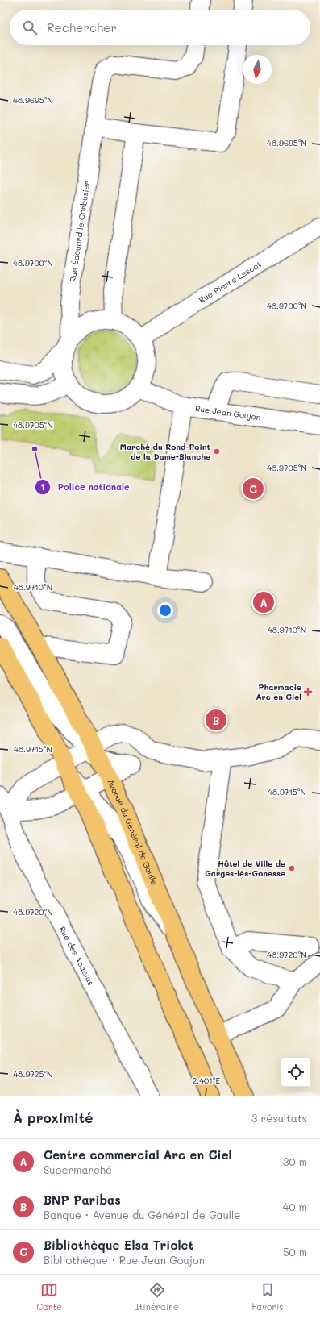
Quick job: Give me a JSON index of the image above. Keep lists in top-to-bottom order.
{
  "streets": {
    "main road": ["Avenue du Général de Gaulle"],
    "street": [
      "Rue Édouard le Corbusier",
      "Rue Pierre Lescot",
      "Rue Jean Goujon",
      "Rue des Acacias"
    ]
  },
  "crossings": [
    ["Rue Édouard le Corbusier", "Rue Pierre Lescot"],
    ["Rue Édouard le Corbusier", "Rue Jean Goujon"],
    ["Rue Pierre Lescot", "Rue Jean Goujon"]
  ],
  "places": {
    "other": ["Police nationale", "Marché du Rond-Point de la Dame-Blanche", "Hôtel de Ville de Garges-lès-Gonesse"],
    "health": ["Pharmacie Arc en Ciel"]
  },
  "north": "bottom",
  "page": {
    "search": "Rechercher",
    "pins": ["C", "A", "B"],
    "heading": ["À proximité", "3 résultats"],
    "list": [
      {
        "mark": "A",
        "name": "Centre commercial Arc en Ciel",
        "note": "Supermarché",
        "value": "30 m"
      },
      {
        "mark": "B",
        "name": "BNP Paribas",
        "note": "Banque · Avenue du Général de Gaulle",
        "value": "40 m"
      },
      {
        "mark": "C",
        "name": "Bibliothèque Elsa Triolet",
        "note": "Bibliothèque · Rue Jean Goujon",
        "value": "50 m"
      }
    ],
    "nav": ["Carte", "Itinéraire", "Favoris"]
  },
  "coordinates": [
    "48.9695°N",
    "48.9700°N",
    "48.9705°N",
    "48.9710°N",
    "48.9715°N",
    "48.9720°N",
    "48.9725°N",
    "2.401°E"
  ]
}
